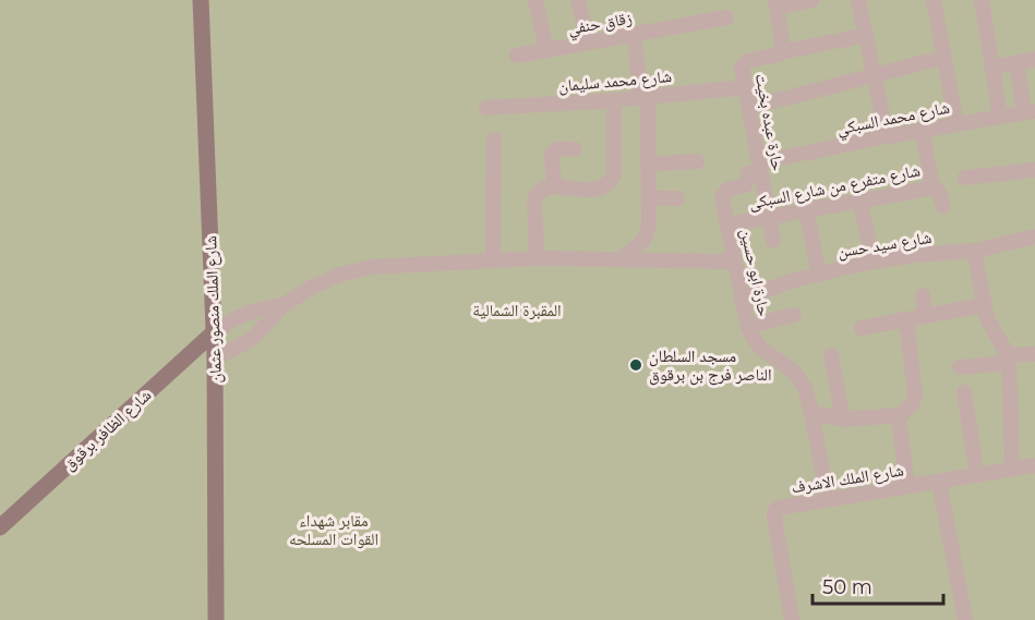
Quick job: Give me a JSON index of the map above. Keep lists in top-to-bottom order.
{
  "streets": {
    "main road": ["شارع الملك منصور عثمان", "شارع الظافر برقوق"],
    "street": [
      "زقاق حنفي",
      "شارع محمد سليمان",
      "شارع محمد السبكي",
      "حارة عبده بخيت",
      "شارع متفرع من شارع السبكى",
      "شارع سيد حسن",
      "حارة ابو حسين",
      "شارع الملك الاشرف"
    ]
  },
  "crossings": [
    ["شارع محمد سليمان", "حارة عبده بخيت"],
    ["شارع محمد السبكي", "حارة عبده بخيت"],
    ["شارع محمد السبكي", "شارع متفرع من شارع السبكى"],
    ["شارع محمد السبكي", "حارة ابو حسين"],
    ["حارة عبده بخيت", "شارع متفرع من شارع السبكى"],
    ["حارة عبده بخيت", "حارة ابو حسين"],
    ["شارع متفرع من شارع السبكى", "حارة ابو حسين"],
    ["شارع سيد حسن", "حارة ابو حسين"],
    ["حارة ابو حسين", "شارع الملك الاشرف"],
    ["شارع الملك منصور عثمان", "شارع الظافر برقوق"]
  ],
  "parks": ["المقبرة الشمالية", "مقابر شهداء القوات المسلحه"],
  "places": ["مسجد السلطان الناصر فرج بن برقوق"],
  "scale_bar": "50 m"
}
